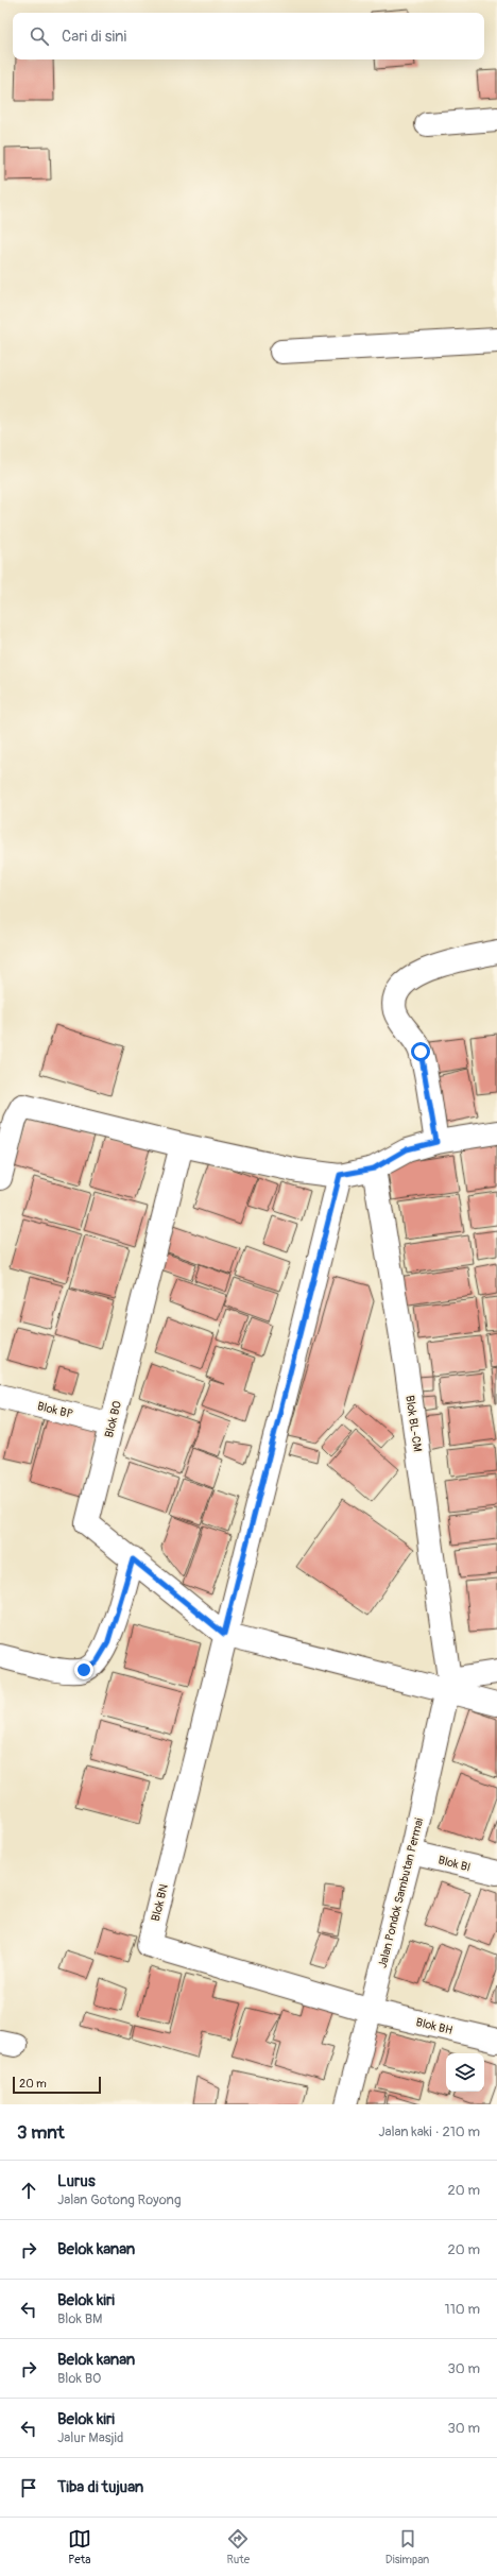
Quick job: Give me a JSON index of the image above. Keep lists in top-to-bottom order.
{
  "streets": {
    "street": [
      "Blok BP",
      "Blok BO",
      "Blok BL-CM",
      "Blok BI",
      "Jalan Pondok Sambutan Permai",
      "Blok BN",
      "Blok BH"
    ]
  },
  "crossings": [
    ["Blok BP", "Blok BO"],
    ["Blok BO", "Blok BN"],
    ["Blok BL-CM", "Jalan Pondok Sambutan Permai"],
    ["Blok BI", "Jalan Pondok Sambutan Permai"],
    ["Jalan Pondok Sambutan Permai", "Blok BN"],
    ["Jalan Pondok Sambutan Permai", "Blok BH"],
    ["Blok BN", "Blok BH"]
  ],
  "scale_bar": "20 m",
  "page": {
    "search": "Cari di sini",
    "scale": "20 m",
    "heading": ["3 mnt", "Jalan kaki · 210 m"],
    "list": [
      ["Lurus", "Jalan Gotong Royong", "20 m"],
      ["Belok kanan", "20 m"],
      ["Belok kiri", "Blok BM", "110 m"],
      ["Belok kanan", "Blok BO", "30 m"],
      ["Belok kiri", "Jalur Masjid", "30 m"],
      "Tiba di tujuan"
    ],
    "nav": ["Peta", "Rute", "Disimpan"]
  }
}
